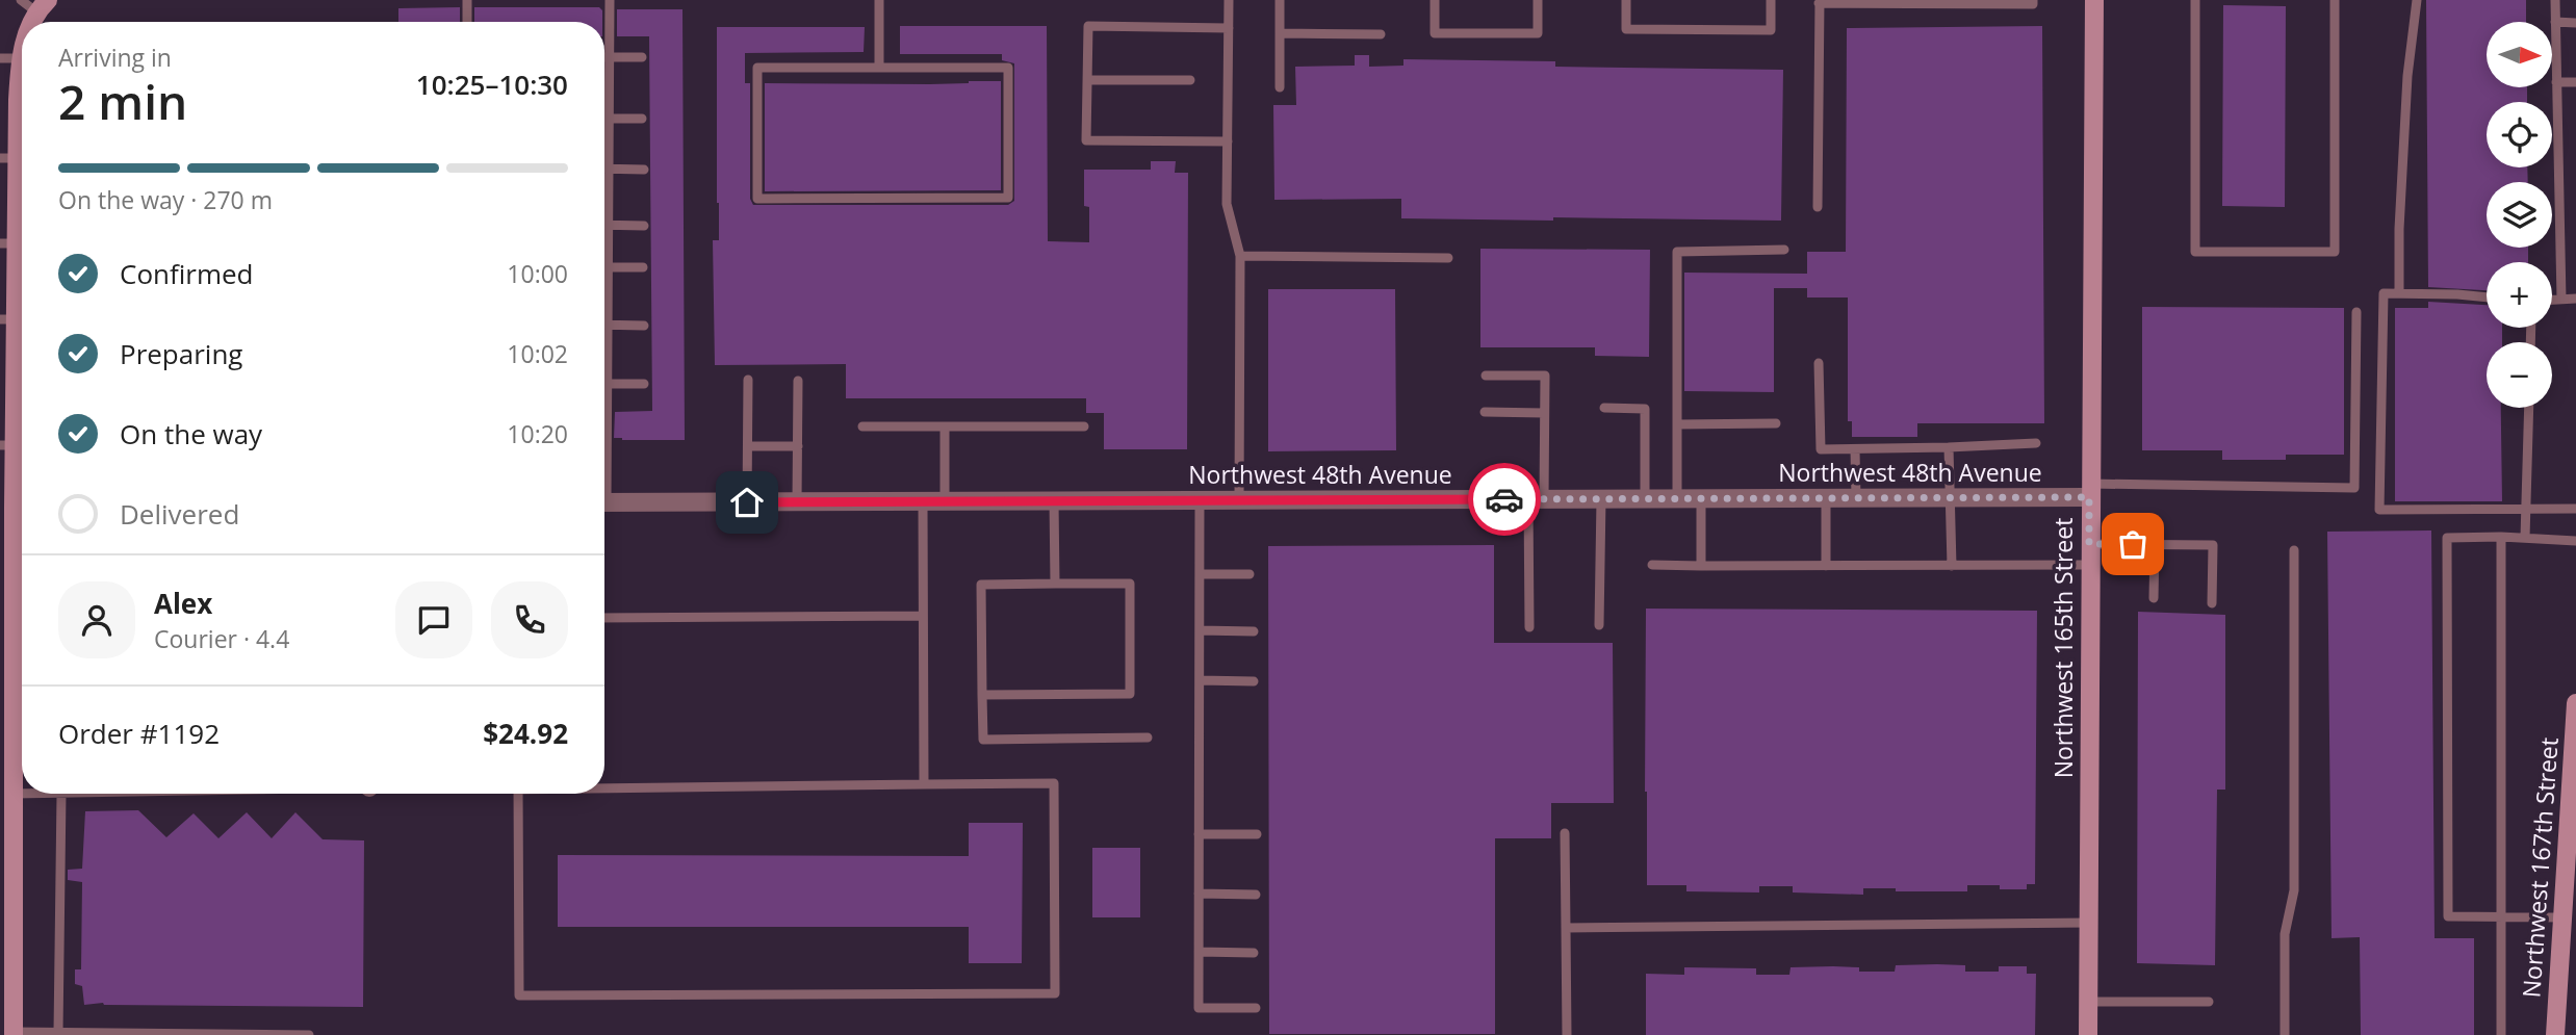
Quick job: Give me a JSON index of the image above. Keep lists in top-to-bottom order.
{
  "streets": {
    "street": ["Northwest 48th Avenue", "Northwest 165th Street", "Northwest 167th Street"]
  },
  "crossings": [
    ["Northwest 48th Avenue", "Northwest 165th Street"]
  ],
  "north": "right",
  "page": {
    "map_buttons": ["+", "−"],
    "heading": ["2 min", "Arriving in", "10:25–10:30"],
    "panel": [
      "Alex",
      "Courier · 4.4",
      "Order #1192",
      "$24.92"
    ],
    "bar": "On the way · 270 m",
    "list": [
      ["Confirmed", "10:00"],
      ["Preparing", "10:02"],
      ["On the way", "10:20"],
      "Delivered"
    ]
  }
}
